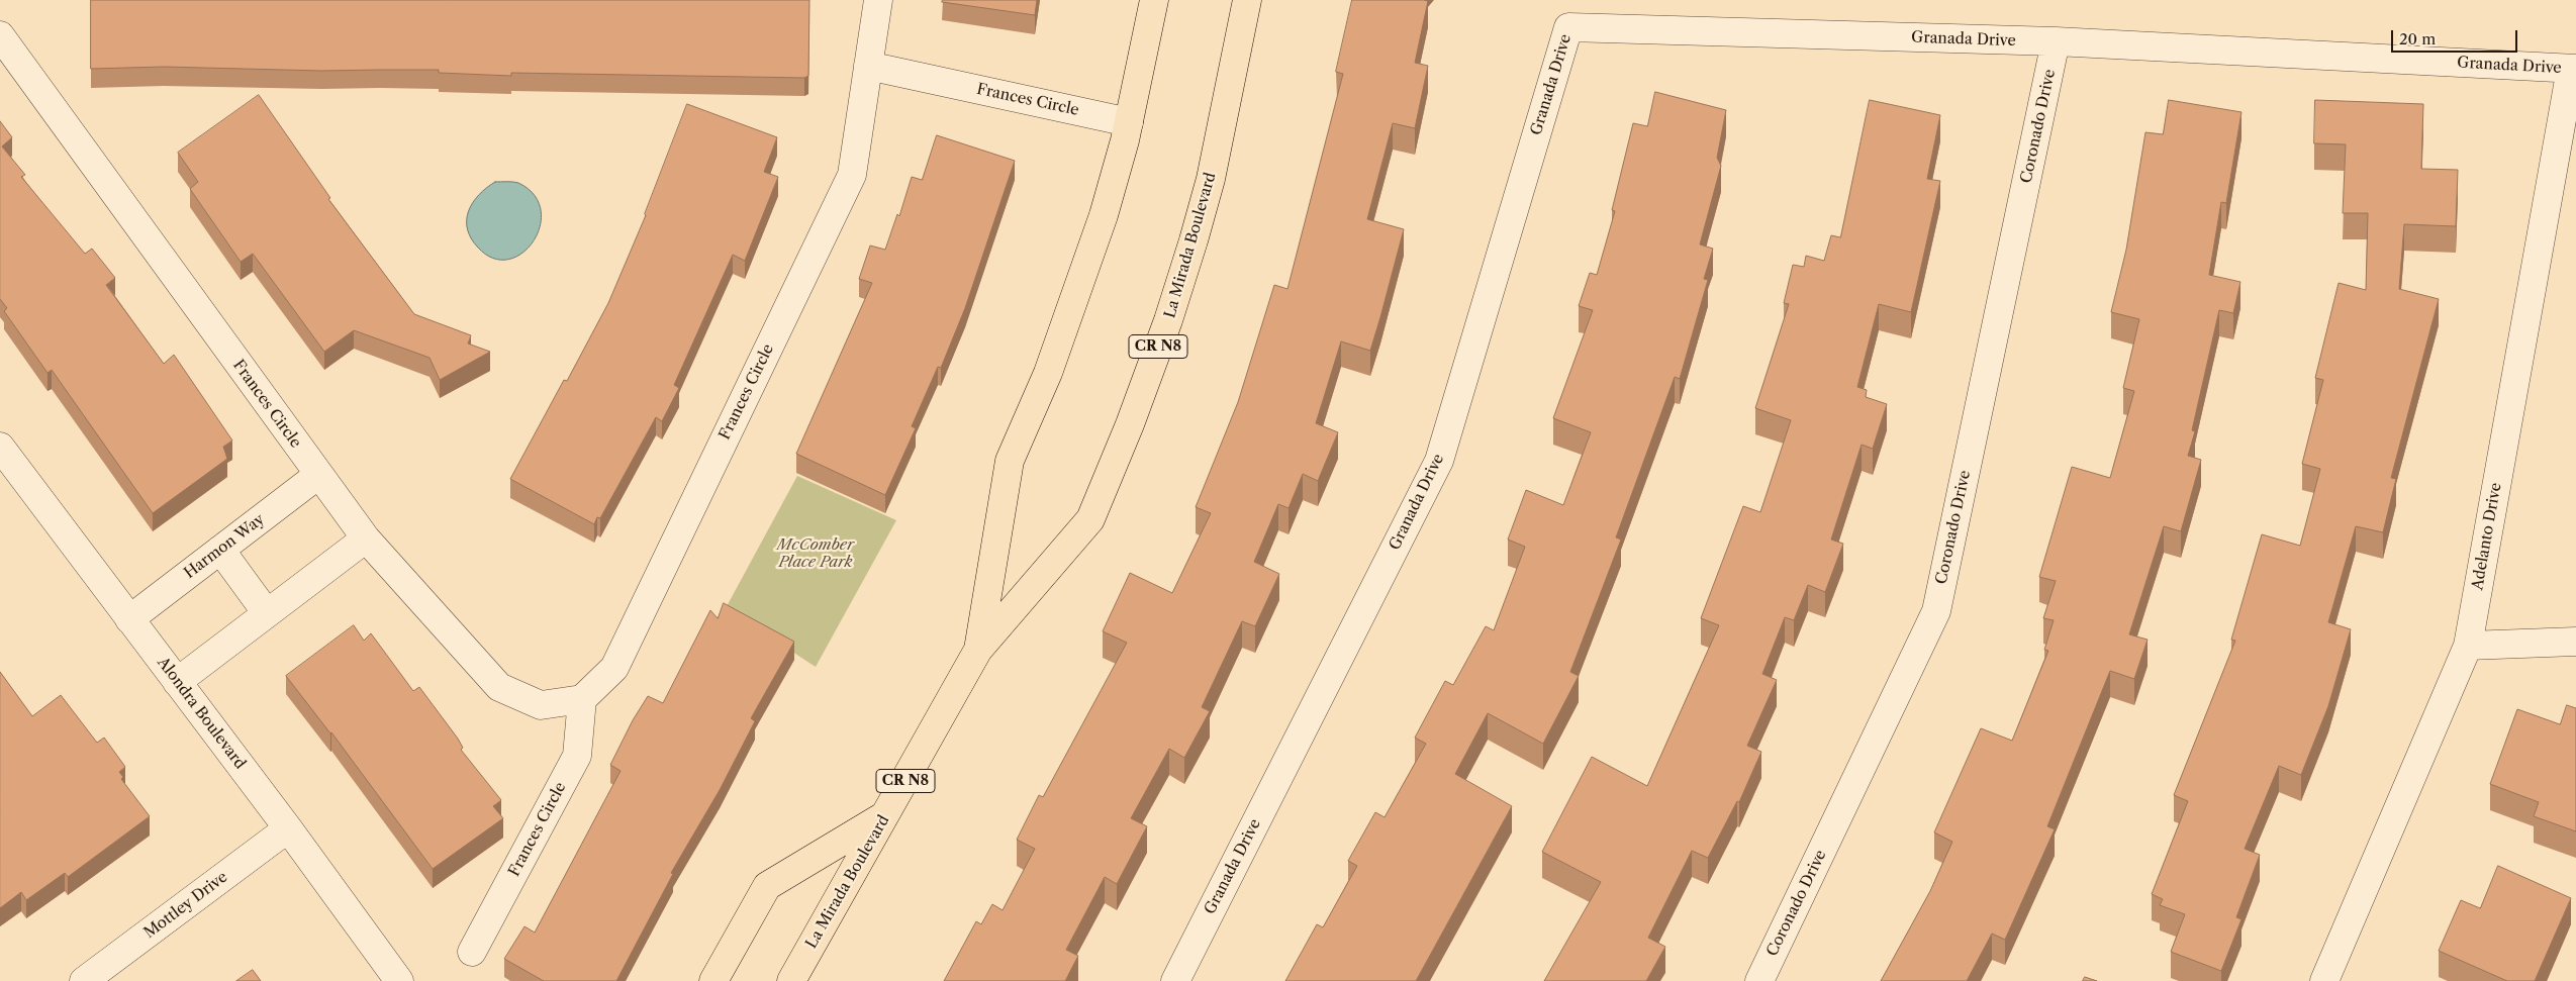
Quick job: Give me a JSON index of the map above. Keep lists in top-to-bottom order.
{
  "streets": {
    "main road": ["La Mirada Boulevard", "CR N8"],
    "street": [
      "Granada Drive",
      "Frances Circle",
      "Coronado Drive",
      "Adelanto Drive",
      "Harmon Way",
      "Alondra Boulevard",
      "Mottley Drive"
    ]
  },
  "crossings": [
    ["Granada Drive", "Coronado Drive"],
    ["Granada Drive", "Adelanto Drive"],
    ["Frances Circle", "La Mirada Boulevard"],
    ["Frances Circle", "Harmon Way"],
    ["Harmon Way", "Alondra Boulevard"],
    ["Alondra Boulevard", "Mottley Drive"]
  ],
  "parks": ["McComber Place Park"],
  "scale_bar": "20 m"
}
